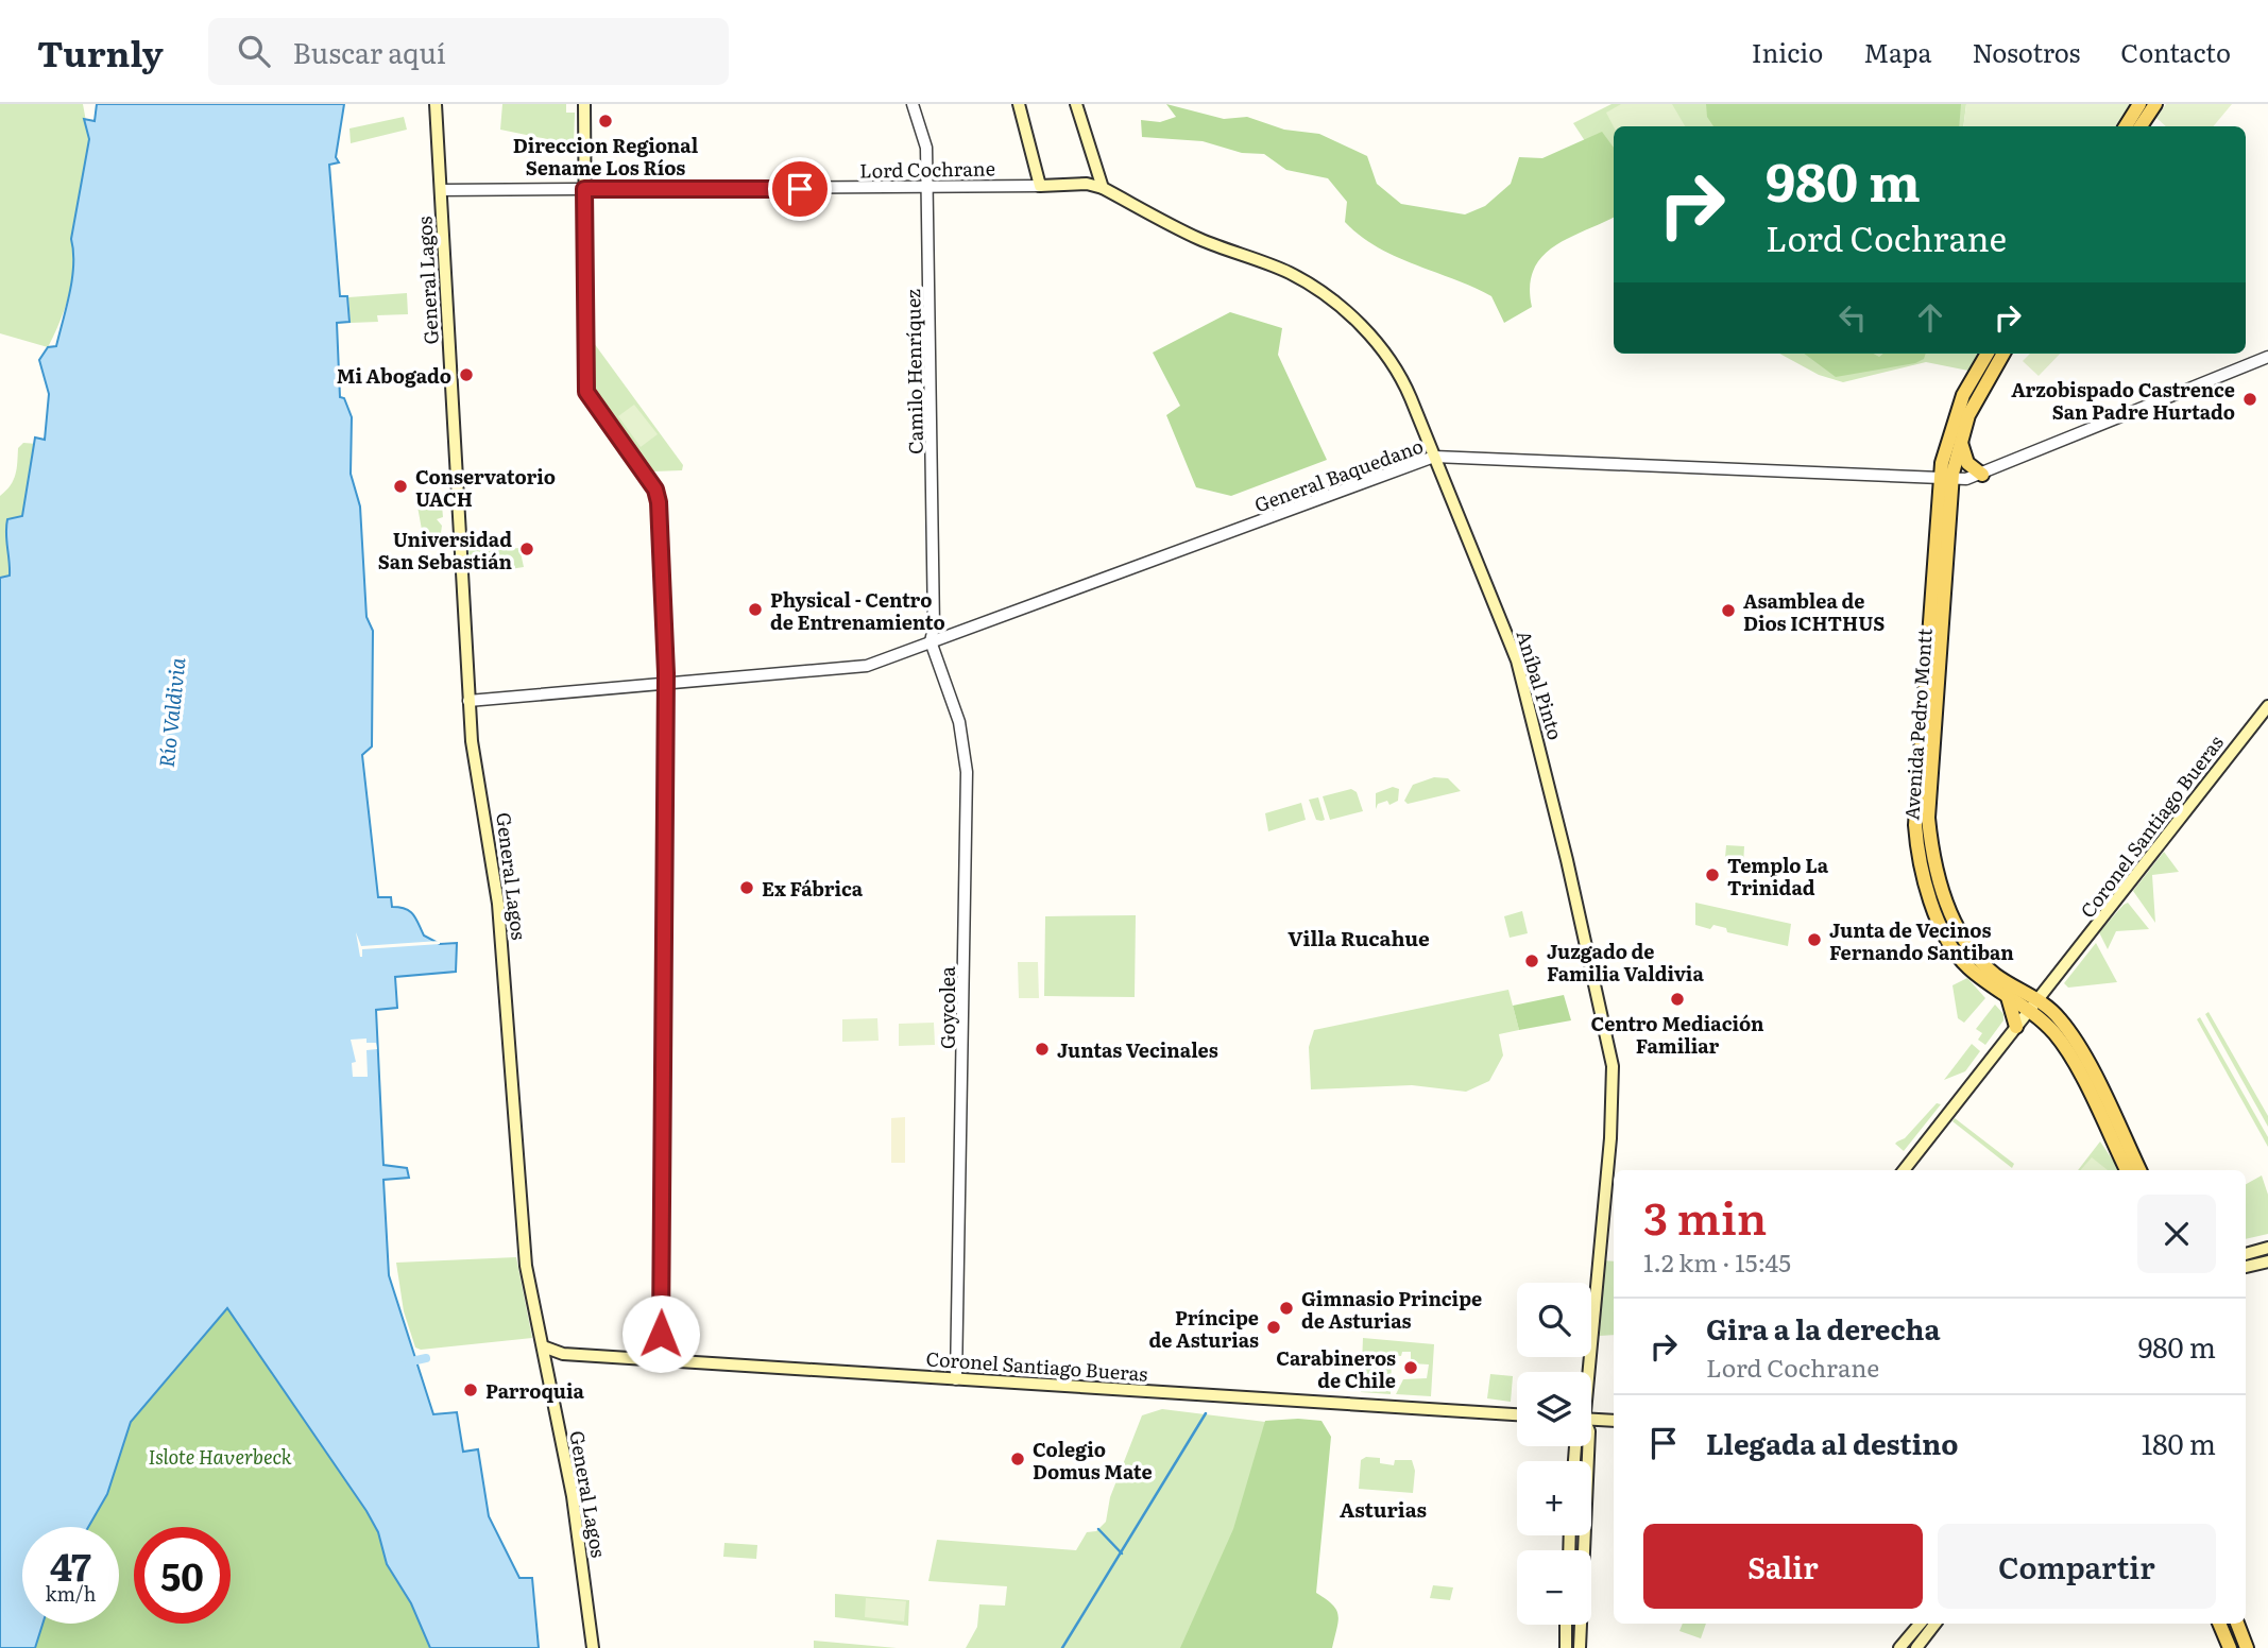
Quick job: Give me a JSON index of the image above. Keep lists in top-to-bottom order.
{
  "streets": {
    "main road": [
      "Lord Cochrane",
      "General Lagos",
      "Aníbal Pinto",
      "Avenida Pedro Montt",
      "Coronel Santiago Bueras"
    ],
    "street": ["Camilo Henríquez", "General Baquedano", "Goycolea"]
  },
  "crossings": [
    ["Lord Cochrane", "General Lagos"],
    ["Lord Cochrane", "Camilo Henríquez"],
    ["Lord Cochrane", "Aníbal Pinto"],
    ["General Lagos", "General Baquedano"],
    ["General Lagos", "Coronel Santiago Bueras"],
    ["Camilo Henríquez", "General Baquedano"],
    ["Camilo Henríquez", "Goycolea"],
    ["General Baquedano", "Aníbal Pinto"],
    ["General Baquedano", "Avenida Pedro Montt"],
    ["General Baquedano", "Goycolea"],
    ["Avenida Pedro Montt", "Coronel Santiago Bueras"],
    ["Coronel Santiago Bueras", "Goycolea"]
  ],
  "districts": ["Villa Rucahue", "Asturias"],
  "water": ["Río Valdivia"],
  "parks": ["Islote Haverbeck"],
  "places": [
    "Direccion Regional Sename Los Ríos",
    "Mi Abogado",
    "Arzobispado Castrence San Padre Hurtado",
    "Conservatorio UACH",
    "Universidad San Sebastián",
    "Physical - Centro de Entrenamiento",
    "Asamblea de Dios ICHTHUS",
    "Templo La Trinidad",
    "Ex Fábrica",
    "Junta de Vecinos Fernando Santiban",
    "Juzgado de Familia Valdivia",
    "Centro Mediación Familiar",
    "Juntas Vecinales",
    "Gimnasio Principe de Asturias",
    "Príncipe de Asturias",
    "Carabineros de Chile",
    "Parroquia",
    "Colegio Domus Mate"
  ],
  "page": {
    "header": "Turnly",
    "search": "Buscar aquí",
    "nav": [
      "Inicio",
      "Mapa",
      "Nosotros",
      "Contacto"
    ],
    "turn": ["980 m", "Lord Cochrane"],
    "heading": ["3 min", "1.2 km · 15:45"],
    "map_buttons": ["+", "−"],
    "list": [
      {
        "name": "Gira a la derecha",
        "note": "Lord Cochrane",
        "value": "980 m"
      },
      {
        "name": "Llegada al destino",
        "value": "180 m"
      }
    ],
    "buttons": ["Salir", "Compartir"],
    "speed": "47 km/h",
    "limit": "50"
  }
}
